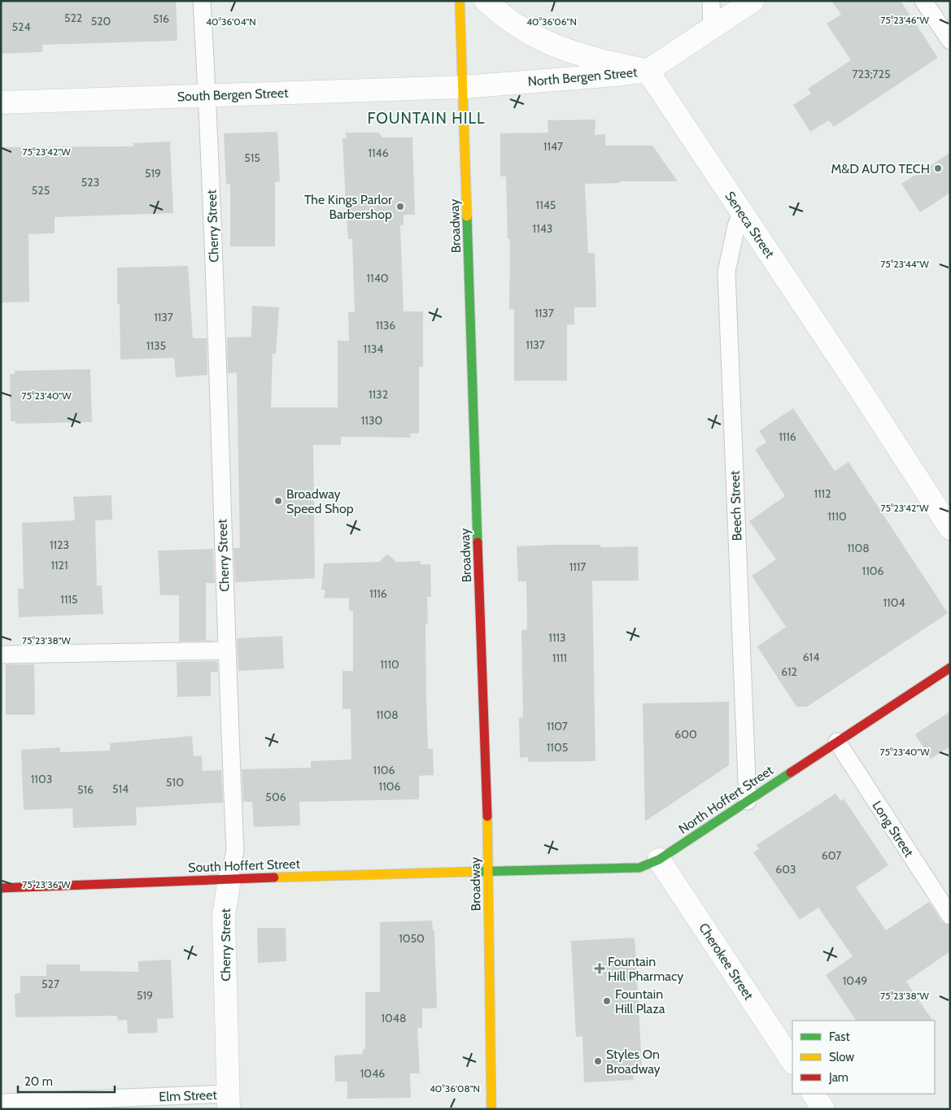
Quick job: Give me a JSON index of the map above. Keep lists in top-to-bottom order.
{
  "streets": {
    "main road": ["Broadway", "North Hoffert Street", "South Hoffert Street"],
    "street": [
      "North Bergen Street",
      "South Bergen Street",
      "Seneca Street",
      "Cherry Street",
      "Cherokee Street"
    ],
    "lane": ["Beech Street", "Long Street", "Elm Street"]
  },
  "crossings": [
    ["North Bergen Street", "South Bergen Street"],
    ["North Bergen Street", "Seneca Street"],
    ["North Bergen Street", "Broadway"],
    ["South Bergen Street", "Cherry Street"],
    ["South Bergen Street", "Broadway"],
    ["Seneca Street", "Beech Street"],
    ["Cherry Street", "South Hoffert Street"],
    ["Cherry Street", "Elm Street"],
    ["Broadway", "North Hoffert Street"],
    ["Broadway", "South Hoffert Street"],
    ["Beech Street", "North Hoffert Street"],
    ["North Hoffert Street", "Long Street"],
    ["North Hoffert Street", "South Hoffert Street"],
    ["North Hoffert Street", "Cherokee Street"]
  ],
  "districts": ["FOUNTAIN HILL"],
  "places": {
    "other": [
      "M&D AUTO TECH",
      "The Kings Parlor Barbershop",
      "Broadway Speed Shop",
      "Fountain Hill Plaza",
      "Styles On Broadway"
    ],
    "health": ["Fountain Hill Pharmacy"]
  },
  "house_numbers": [
    "522",
    "516",
    "520",
    "524",
    "723;725",
    "1147",
    "1146",
    "515",
    "519",
    "523",
    "525",
    "1145",
    "1143",
    "1140",
    "1137",
    "1137",
    "1136",
    "1137",
    "1135",
    "1134",
    "1132",
    "1130",
    "1116",
    "1112",
    "1110",
    "1123",
    "1108",
    "1121",
    "1117",
    "1106",
    "1116",
    "1115",
    "1104",
    "1113",
    "614",
    "1111",
    "1110",
    "612",
    "1108",
    "1107",
    "600",
    "1105",
    "1106",
    "1103",
    "510",
    "1106",
    "514",
    "516",
    "506",
    "607",
    "603",
    "1050",
    "1049",
    "527",
    "519",
    "1048",
    "1046"
  ],
  "legend": ["Fast", "Slow", "Jam"],
  "scale_bar": "20 m",
  "coordinates": [
    "75°23'46\"W",
    "40°36'04\"N",
    "40°36'06\"N",
    "75°23'42\"W",
    "75°23'44\"W",
    "75°23'40\"W",
    "75°23'38\"W",
    "75°23'36\"W",
    "40°36'08\"N"
  ]
}
